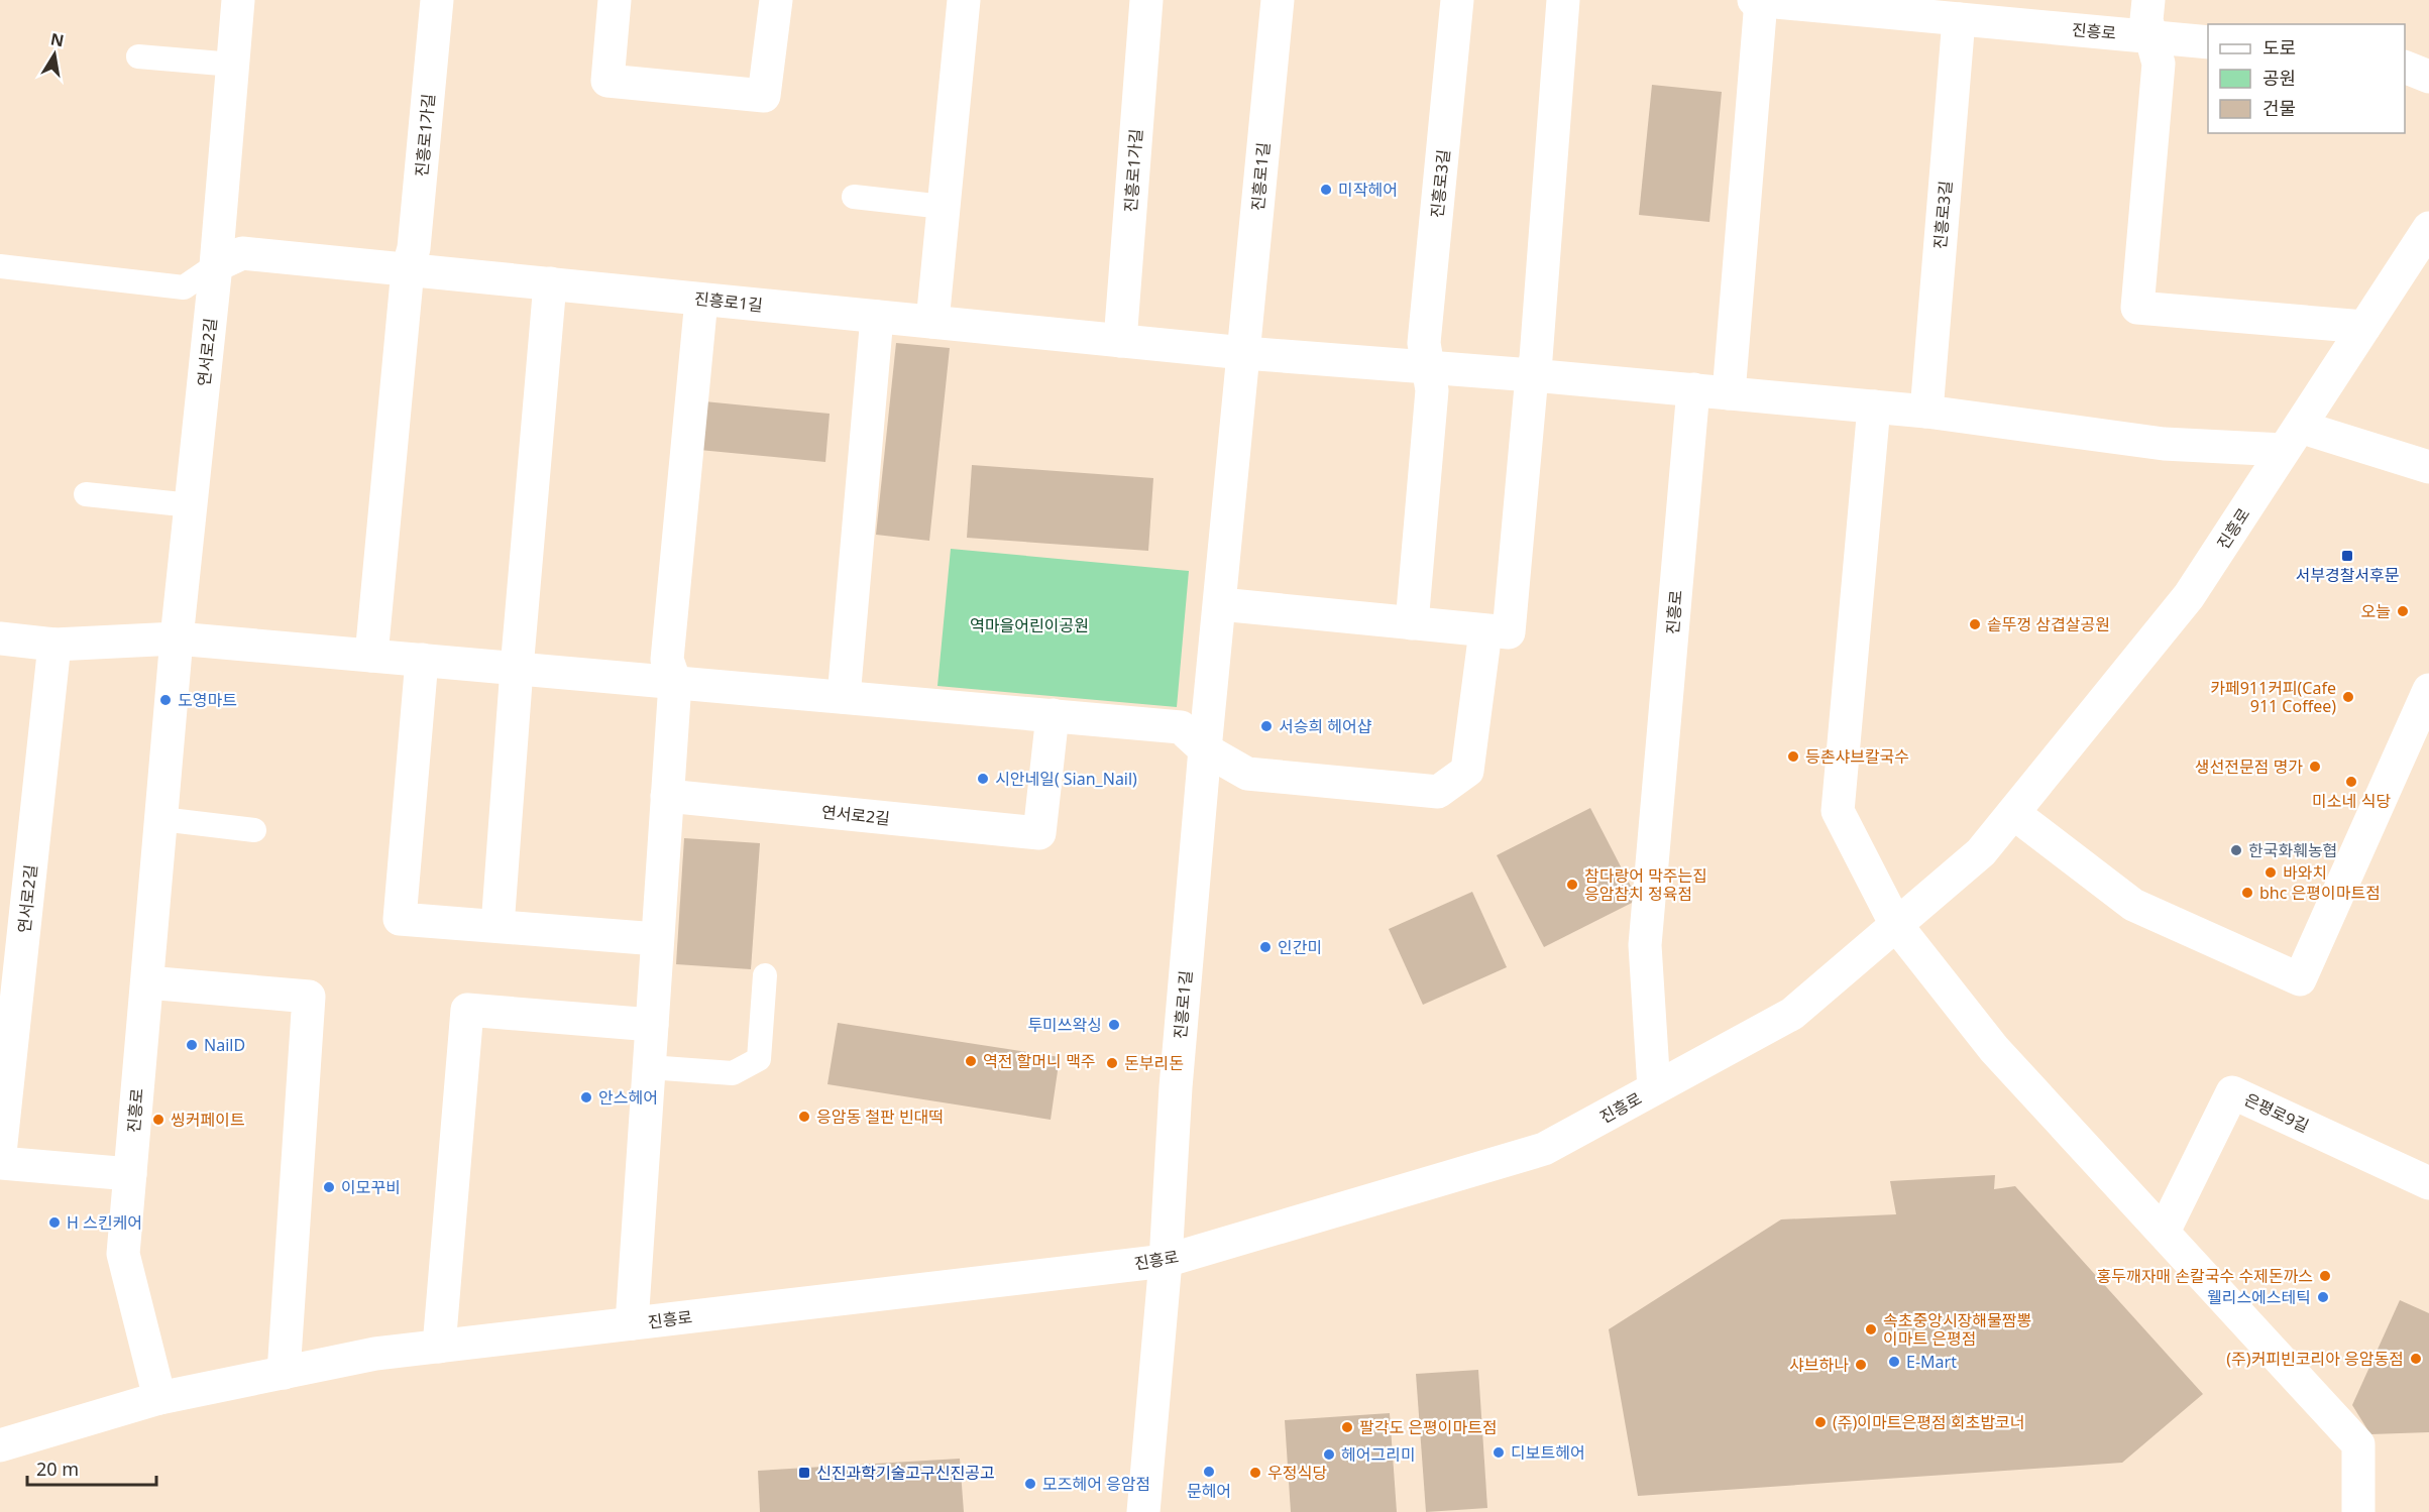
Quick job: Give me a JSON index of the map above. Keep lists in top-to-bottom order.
{
  "streets": {
    "street": [
      "진흥로",
      "진흥로1가길",
      "진흥로1길",
      "진흥로3길",
      "연서로2길",
      "은평로9길"
    ]
  },
  "crossings": [
    ["진흥로", "진흥로1길"],
    ["진흥로", "진흥로3길"],
    ["진흥로", "연서로2길"],
    ["진흥로1가길", "진흥로1길"],
    ["진흥로1길", "연서로2길"]
  ],
  "parks": ["역마을어린이공원"],
  "places": {
    "other": [
      "미작헤어",
      "오늘",
      "솥뚜껑 삼겹살공원",
      "카페911커피(Cafe 911 Coffee)",
      "도영마트",
      "서승희 헤어샵",
      "등촌샤브칼국수",
      "생선전문점 명가",
      "시안네일( Sian_Nail)",
      "미소네 식당",
      "한국화훼농협",
      "바와치",
      "참다랑어 막주는집 응암참치 정육점",
      "bhc 은평이마트점",
      "인간미",
      "투미쓰왁싱",
      "NailD",
      "역전 할머니 맥주",
      "돈부리돈",
      "안스헤어",
      "응암동 철판 빈대떡",
      "씽커페이트",
      "이모꾸비",
      "H 스킨케어",
      "홍두깨자매 손칼국수 수제돈까스",
      "웰리스에스테틱",
      "속초중앙시장해물짬뽕 이마트 은평점",
      "(주)커피빈코리아 응암동점",
      "E-Mart",
      "샤브하나",
      "(주)이마트은평점 회초밥코너",
      "팔각도 은평이마트점",
      "디보트헤어",
      "헤어그리미",
      "문헤어",
      "우정식당",
      "모즈헤어 응암점"
    ],
    "transit": ["서부경찰서후문", "신진과학기술고구신진공고"]
  },
  "legend": ["도로", "공원", "건물"],
  "scale_bar": "20 m",
  "north": "top"
}
